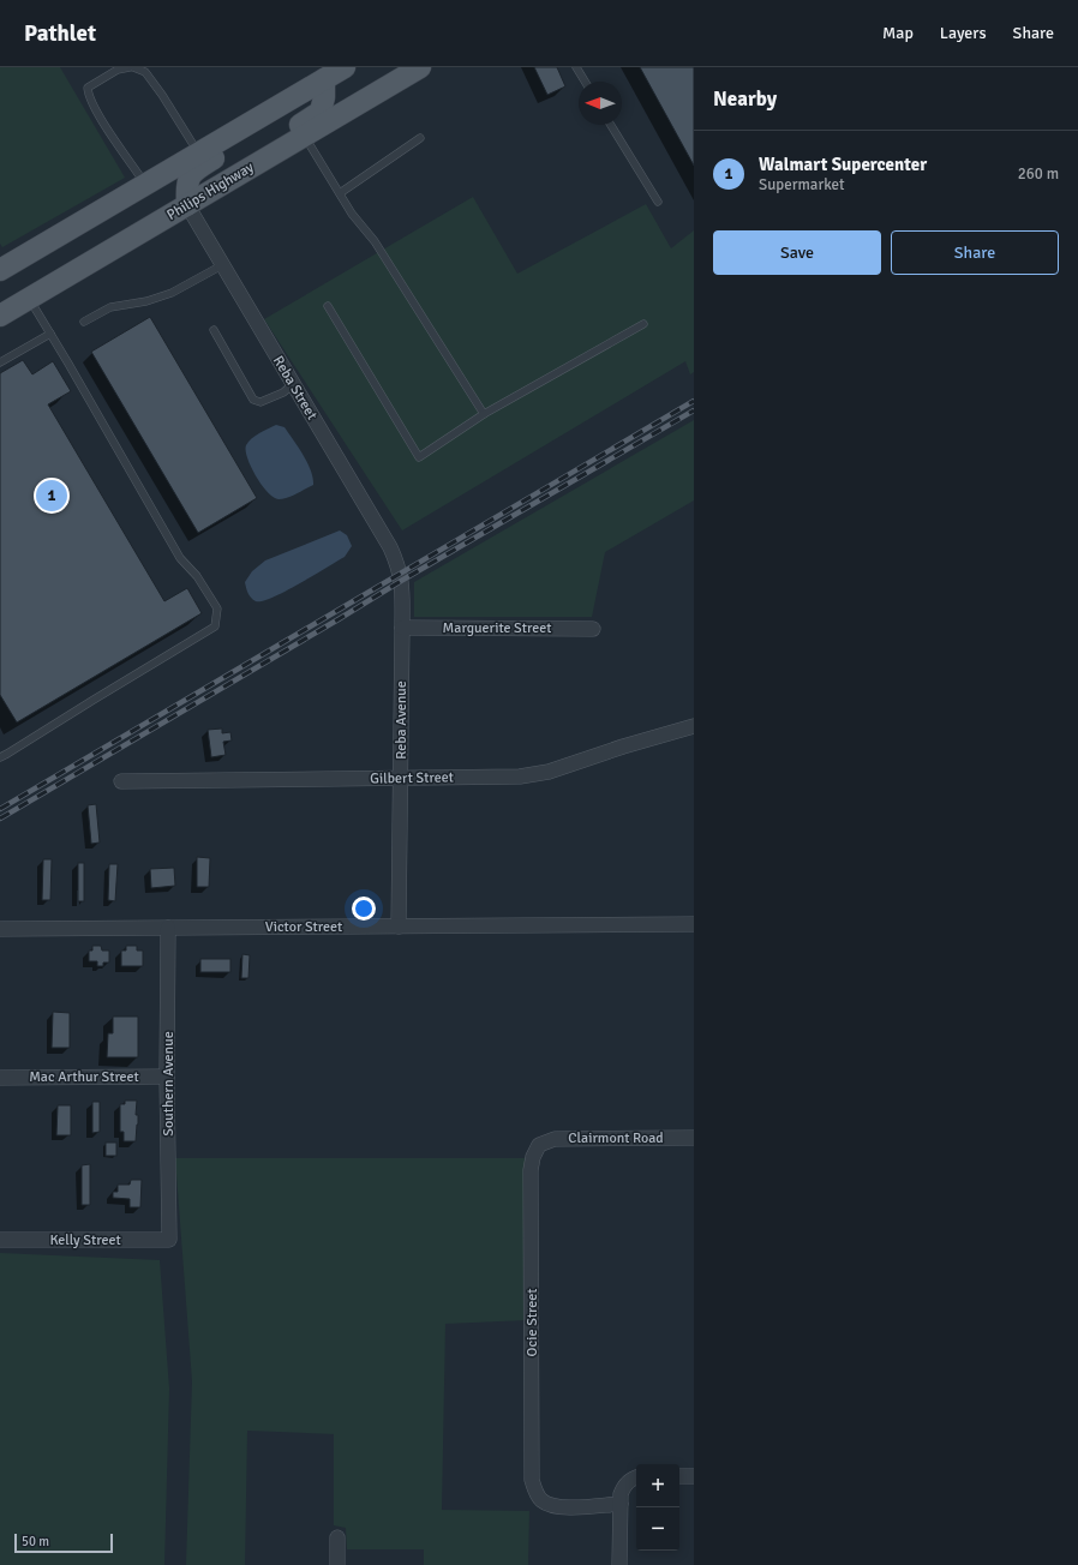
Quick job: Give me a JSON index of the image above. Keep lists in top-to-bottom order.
{
  "streets": {
    "main road": ["Philips Highway"],
    "street": [
      "Reba Street",
      "Marguerite Street",
      "Reba Avenue",
      "Gilbert Street",
      "Victor Street",
      "Mac Arthur Street",
      "Southern Avenue",
      "Clairmont Road",
      "Kelly Street",
      "Ocie Street"
    ]
  },
  "crossings": [
    ["Philips Highway", "Reba Street"],
    ["Reba Street", "Reba Avenue"],
    ["Marguerite Street", "Reba Avenue"],
    ["Reba Avenue", "Gilbert Street"],
    ["Reba Avenue", "Victor Street"],
    ["Victor Street", "Southern Avenue"],
    ["Mac Arthur Street", "Southern Avenue"],
    ["Southern Avenue", "Kelly Street"],
    ["Clairmont Road", "Ocie Street"]
  ],
  "scale_bar": "50 m",
  "north": "left",
  "page": {
    "header": "Pathlet",
    "nav": ["Map", "Layers", "Share"],
    "heading": "Nearby",
    "list": [
      {
        "mark": "1",
        "name": "Walmart Supercenter",
        "note": "Supermarket",
        "value": "260 m"
      }
    ],
    "buttons": ["Save", "Share"],
    "pins": "1",
    "map_buttons": ["+", "−"],
    "scale": "50 m"
  }
}
